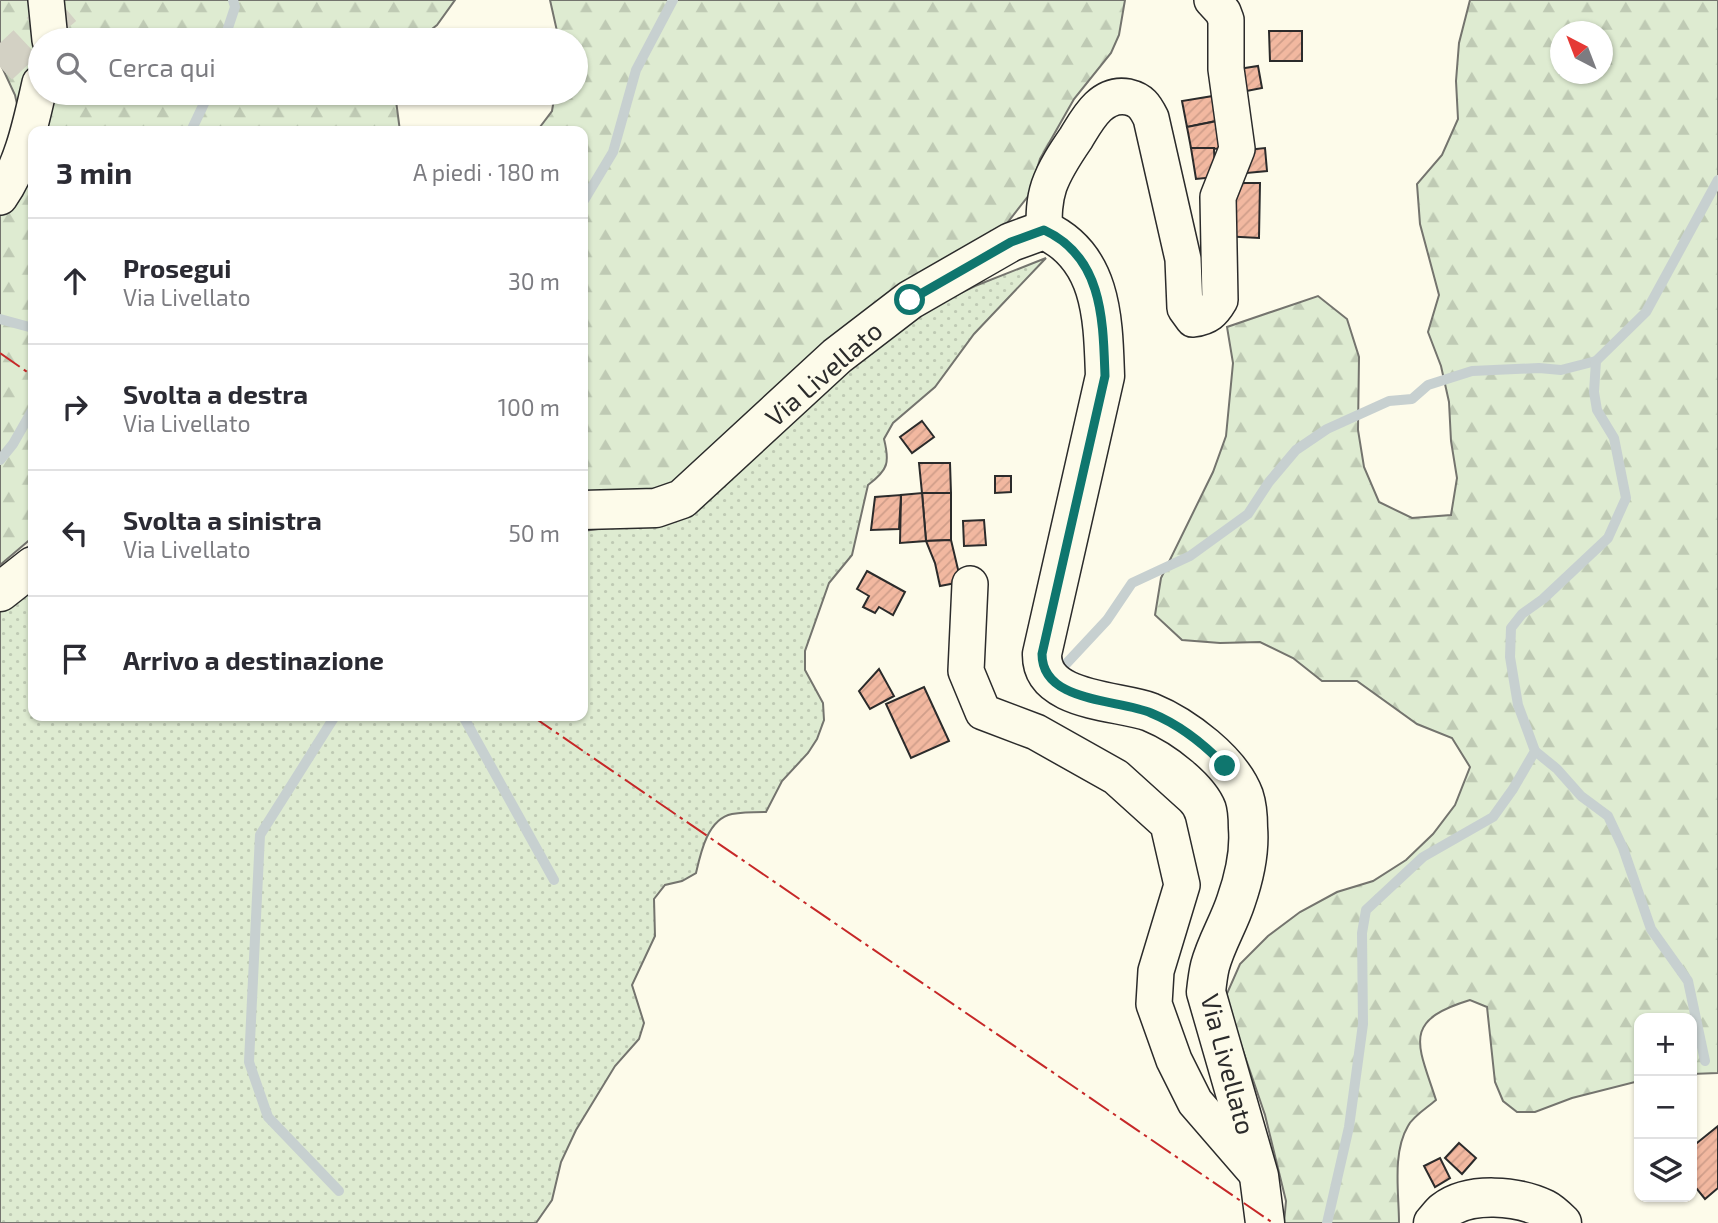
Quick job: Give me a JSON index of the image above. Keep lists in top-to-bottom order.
{
  "streets": {
    "main road": ["Via Livellato"]
  },
  "north": "top left",
  "page": {
    "search": "Cerca qui",
    "heading": ["3 min", "A piedi · 180 m"],
    "list": [
      ["Prosegui", "Via Livellato", "30 m"],
      ["Svolta a destra", "Via Livellato", "100 m"],
      ["Svolta a sinistra", "Via Livellato", "50 m"],
      "Arrivo a destinazione"
    ],
    "map_buttons": ["+", "−"]
  }
}
